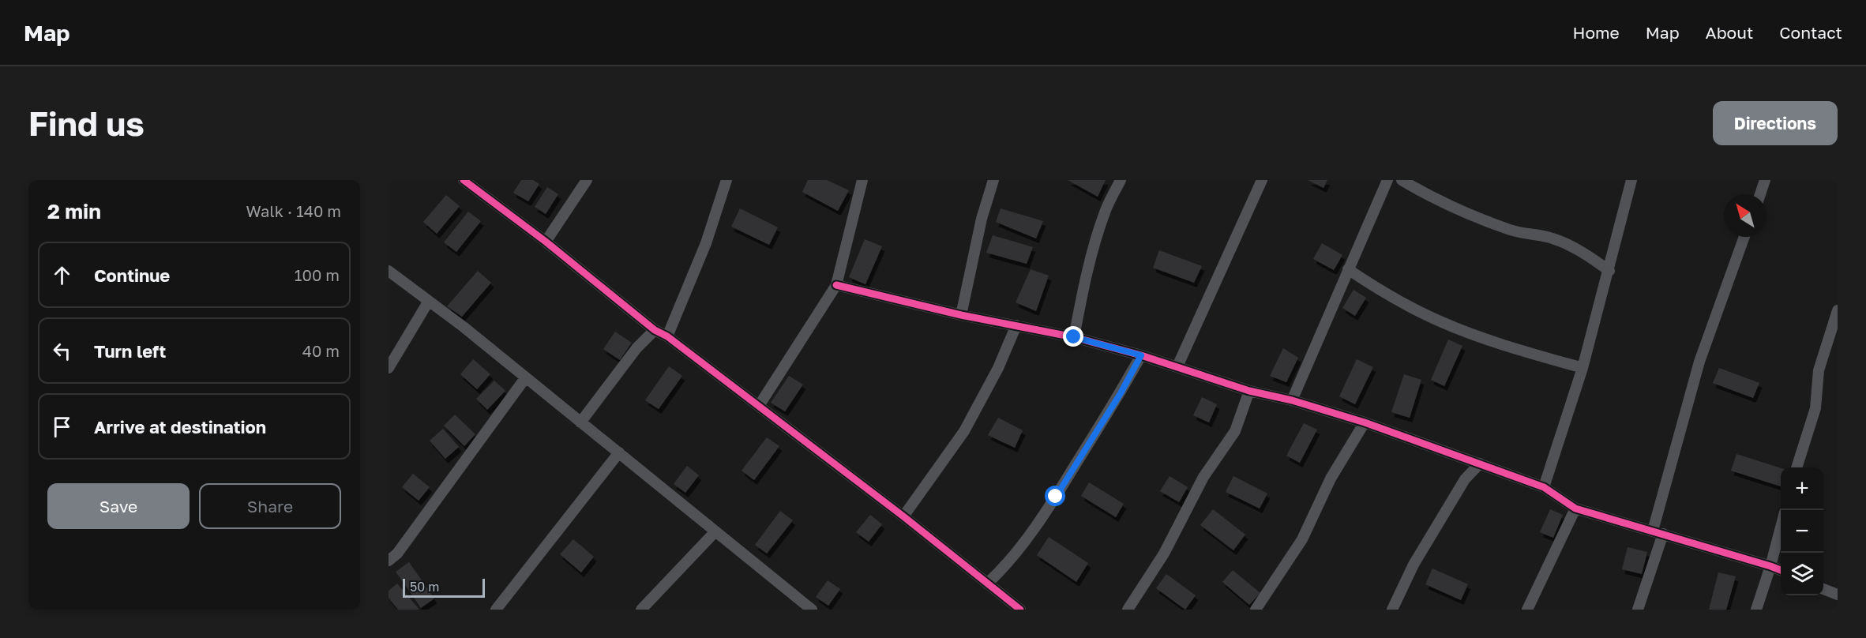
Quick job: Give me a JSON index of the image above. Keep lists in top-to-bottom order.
{
  "scale_bar": "50 m",
  "north": "top left",
  "page": {
    "header": "Map",
    "nav": [
      "Home",
      "Map",
      "About",
      "Contact"
    ],
    "buttons": [
      "Directions",
      ["Save", "Share"]
    ],
    "title": "Find us",
    "heading": ["2 min", "Walk · 140 m"],
    "list": [
      ["Continue", "100 m"],
      ["Turn left", "40 m"],
      "Arrive at destination"
    ],
    "map_buttons": ["+", "−"],
    "scale": "50 m"
  }
}
